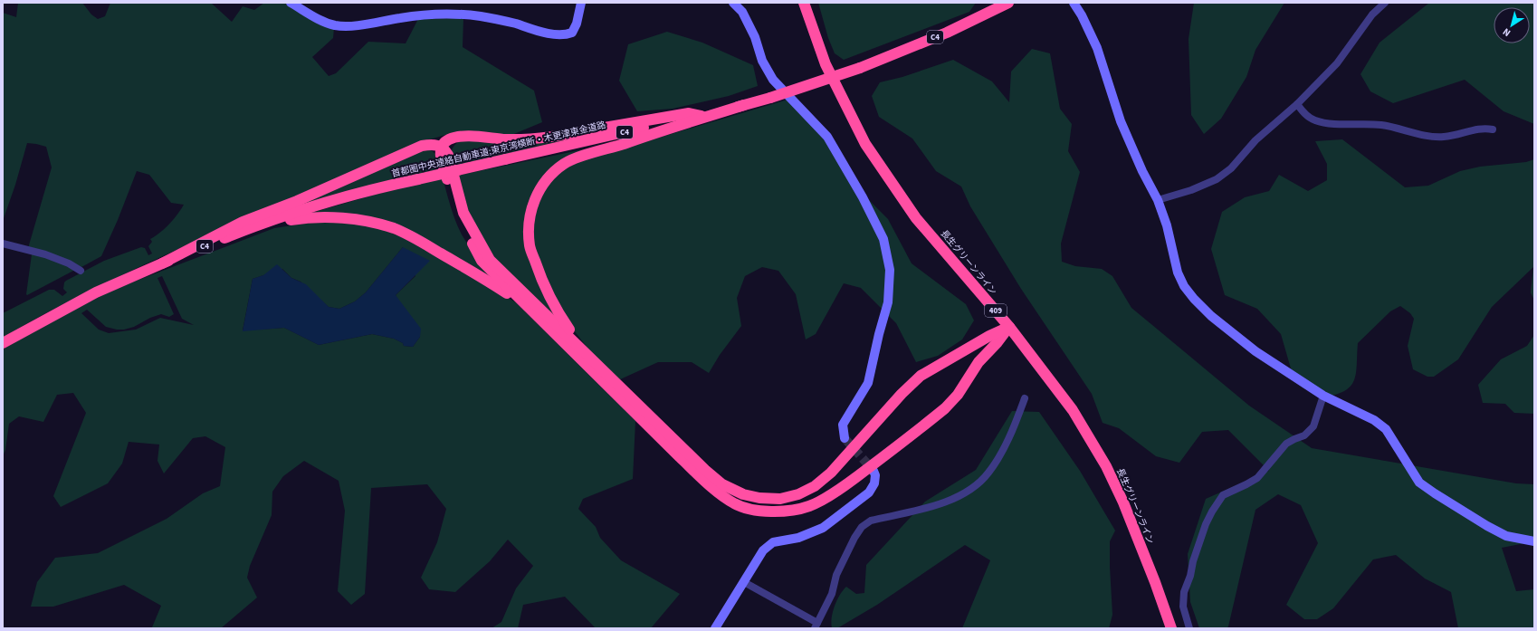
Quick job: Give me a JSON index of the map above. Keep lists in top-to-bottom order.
{
  "streets": {
    "highway": [
      "C4",
      "首都圏中央連絡自動車道;東京湾横断・木更津東金道路",
      "長生グリーンライン",
      "409"
    ]
  },
  "north": "bottom left"
}
